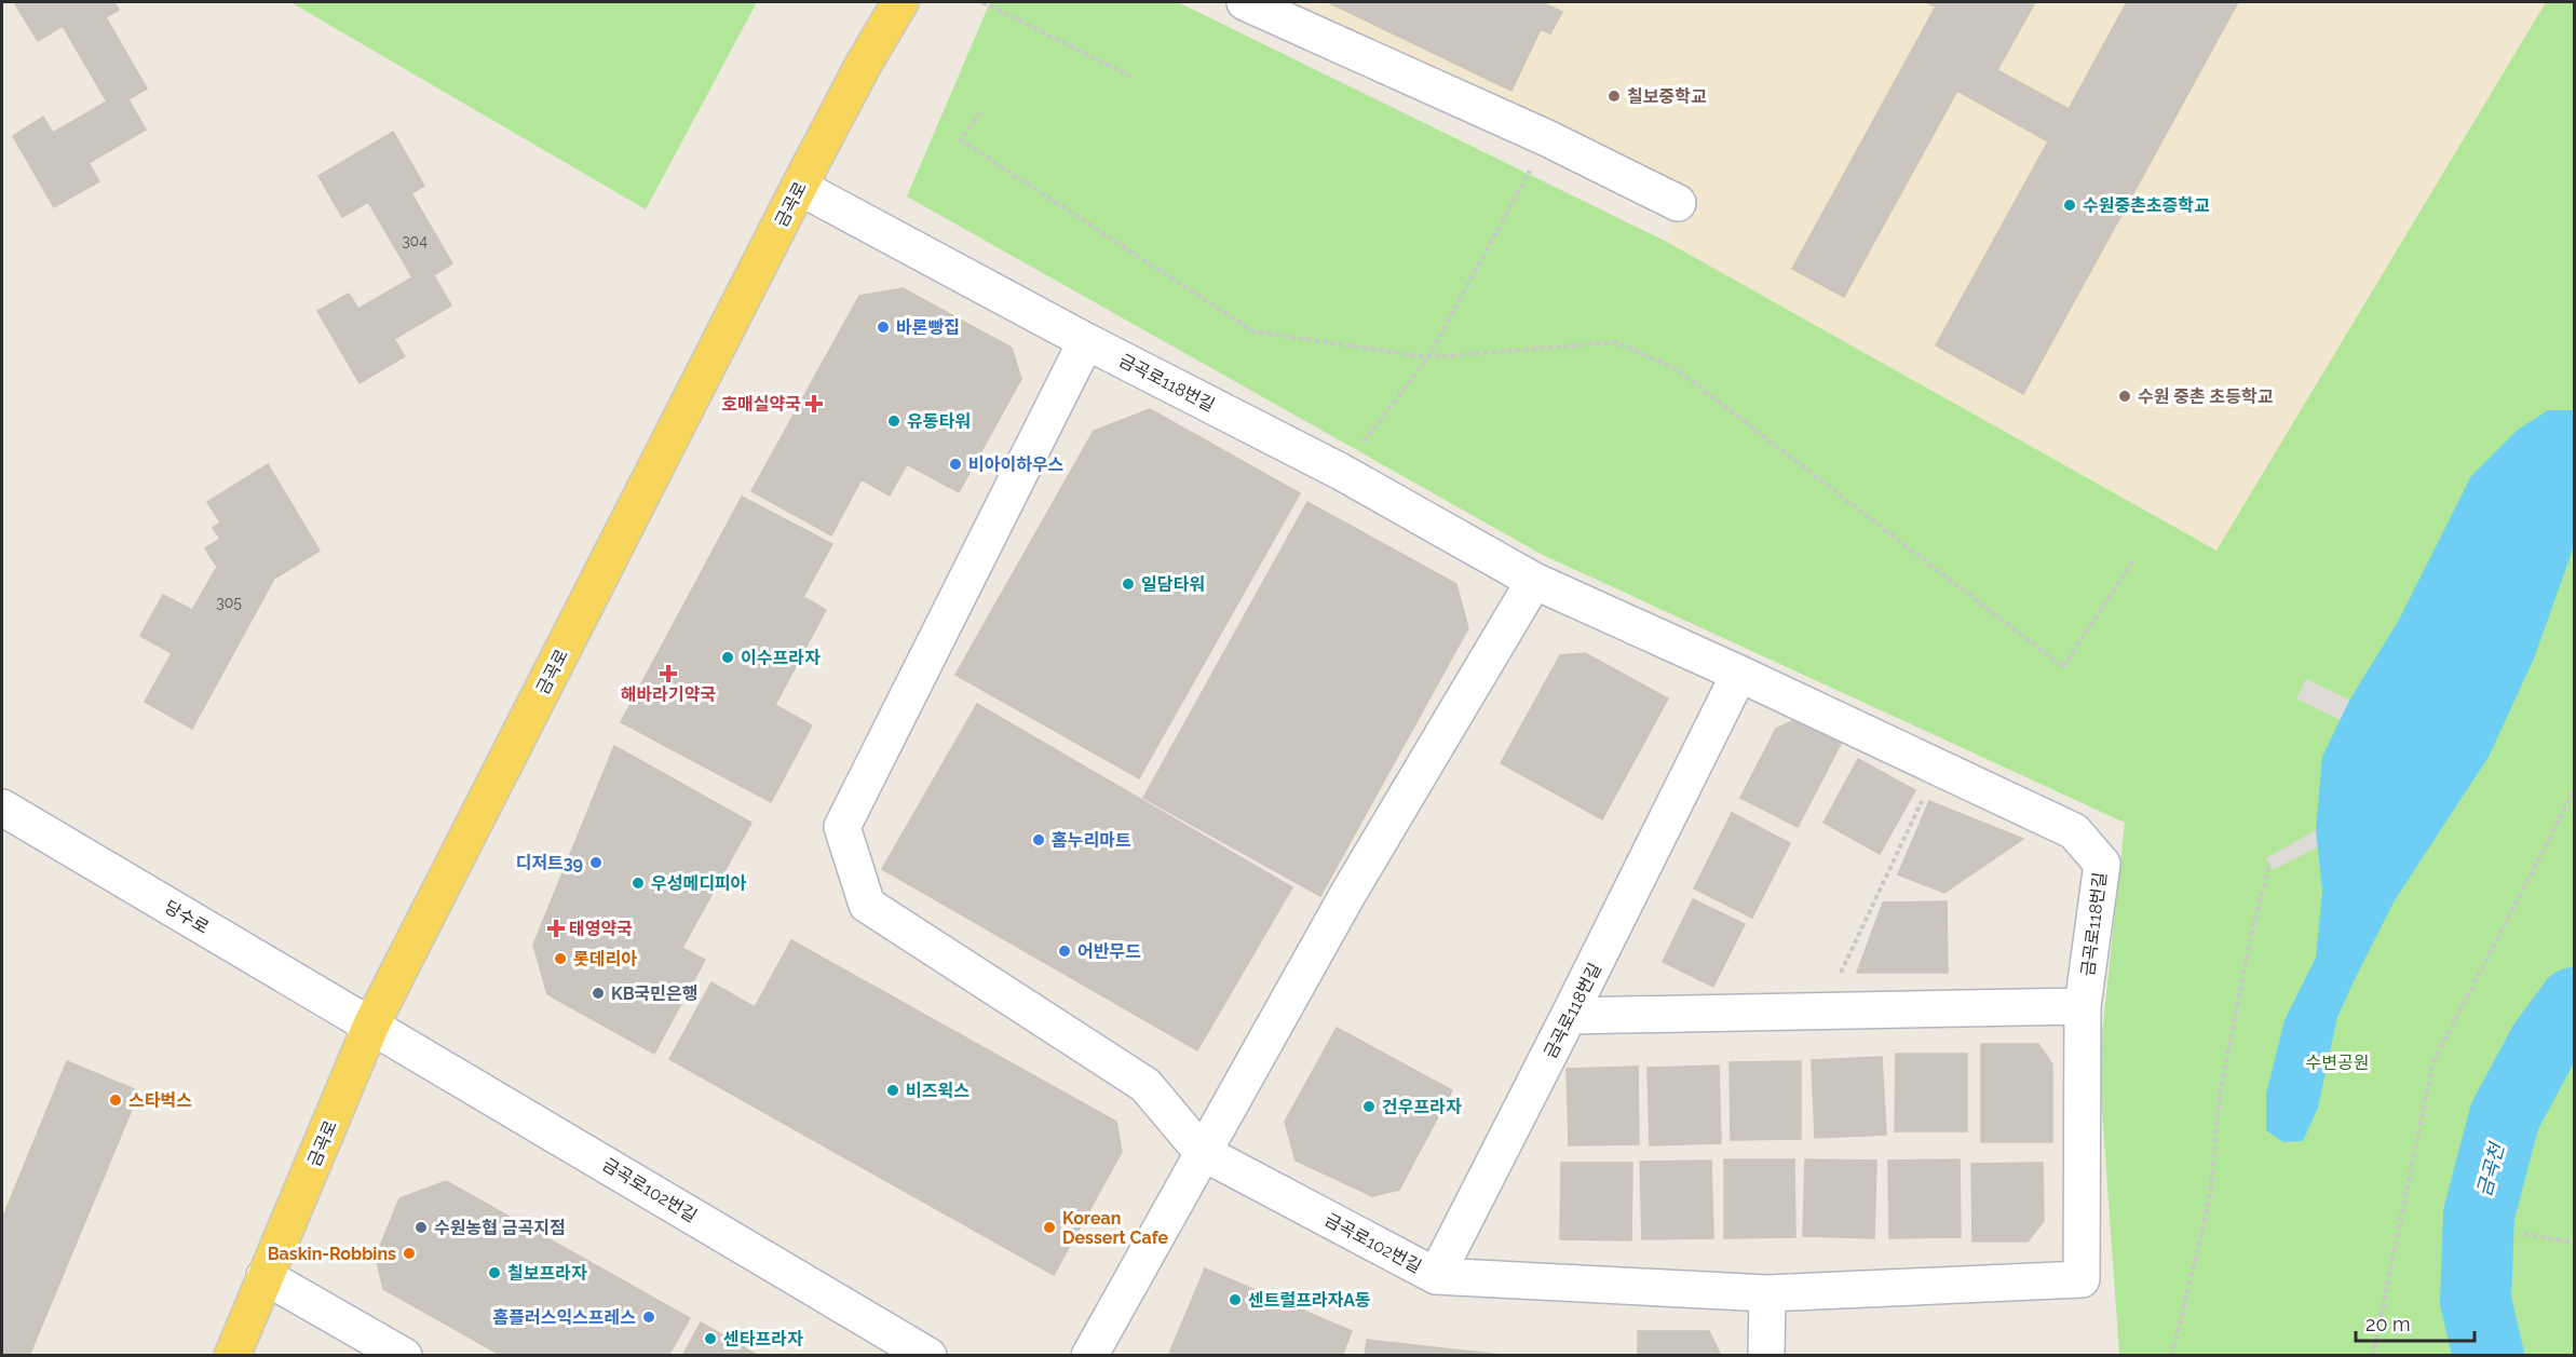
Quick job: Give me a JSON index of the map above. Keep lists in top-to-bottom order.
{
  "streets": {
    "main road": ["금곡로"],
    "street": ["금곡로118번길", "당수로", "금곡로102번길"]
  },
  "crossings": [
    ["금곡로", "금곡로118번길"],
    ["금곡로", "당수로"],
    ["금곡로", "금곡로102번길"],
    ["금곡로118번길", "금곡로102번길"],
    ["당수로", "금곡로102번길"]
  ],
  "water": ["금곡천"],
  "parks": ["수변공원"],
  "places": {
    "other": [
      "칠보중학교",
      "수원중촌초증학교",
      "바론빵집",
      "수원 중촌 초등학교",
      "유동타워",
      "비아이하우스",
      "일담타워",
      "이수프라자",
      "홈누리마트",
      "디저트39",
      "우성메디피아",
      "어반무드",
      "롯데리아",
      "KB국민은행",
      "비즈윅스",
      "스타벅스",
      "건우프라자",
      "수원농협 금곡지점",
      "Korean Dessert Cafe",
      "Baskin-Robbins",
      "칠보프라자",
      "센트럴프라자A동",
      "홈플러스익스프레스",
      "센타프라자"
    ],
    "health": ["호매실약국", "해바라기약국", "태영약국"]
  },
  "house_numbers": ["304", "305"],
  "scale_bar": "20 m"
}
